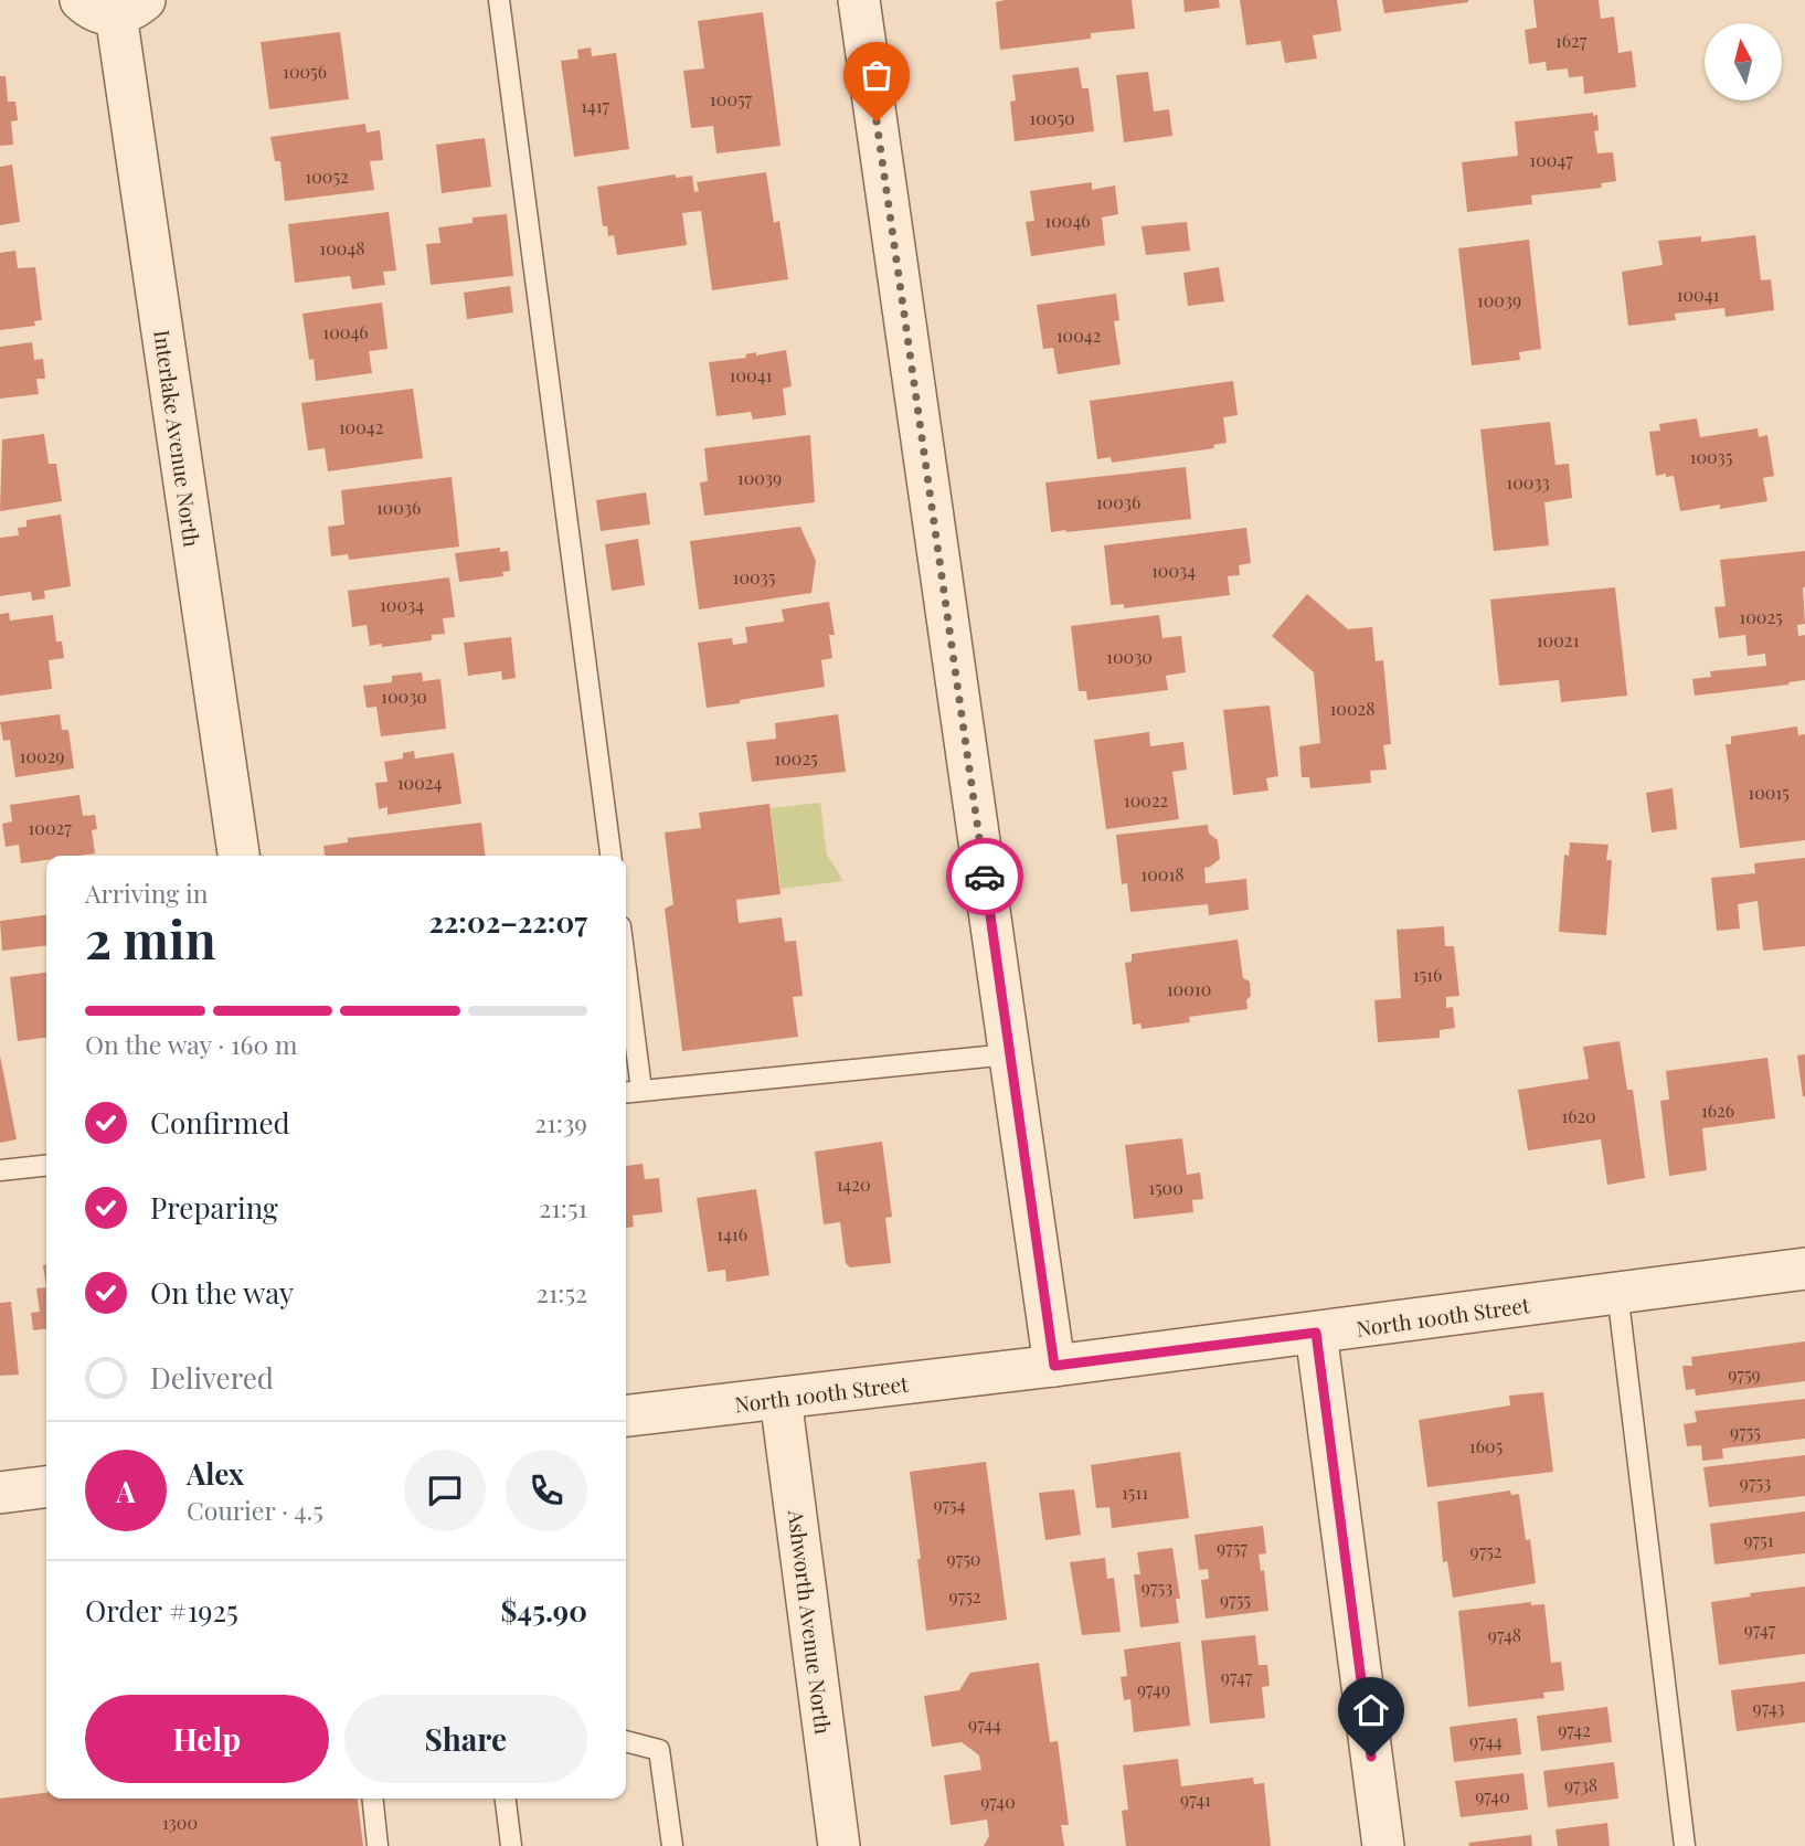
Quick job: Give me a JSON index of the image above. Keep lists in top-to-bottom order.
{
  "streets": {
    "street": ["Interlake Avenue North", "North 100th Street", "Ashworth Avenue North"]
  },
  "crossings": [
    ["North 100th Street", "Ashworth Avenue North"]
  ],
  "house_numbers": [
    "1627",
    "10056",
    "10057",
    "1417",
    "10050",
    "10047",
    "10052",
    "10046",
    "10048",
    "10041",
    "10039",
    "10046",
    "10042",
    "10041",
    "10042",
    "10035",
    "10039",
    "10033",
    "10036",
    "10036",
    "10034",
    "10035",
    "10034",
    "10025",
    "10021",
    "10030",
    "10030",
    "10028",
    "10029",
    "10025",
    "10024",
    "10015",
    "10022",
    "10027",
    "10018",
    "1516",
    "10010",
    "1626",
    "1620",
    "1420",
    "1500",
    "1416",
    "9759",
    "9755",
    "1605",
    "9753",
    "1511",
    "9754",
    "9751",
    "9757",
    "9752",
    "9750",
    "9753",
    "9752",
    "9755",
    "9747",
    "9748",
    "9747",
    "9749",
    "9743",
    "9744",
    "9742",
    "9744",
    "9738",
    "9740",
    "9741",
    "9740",
    "1300"
  ],
  "north": "top",
  "page": {
    "heading": ["2 min", "Arriving in", "22:02–22:07"],
    "panel": [
      "Alex",
      "Courier · 4.5",
      "Order #1925",
      "$45.90"
    ],
    "bar": "On the way · 160 m",
    "list": [
      ["Confirmed", "21:39"],
      ["Preparing", "21:51"],
      ["On the way", "21:52"],
      "Delivered"
    ],
    "round": "A",
    "buttons": ["Help", "Share"]
  }
}
